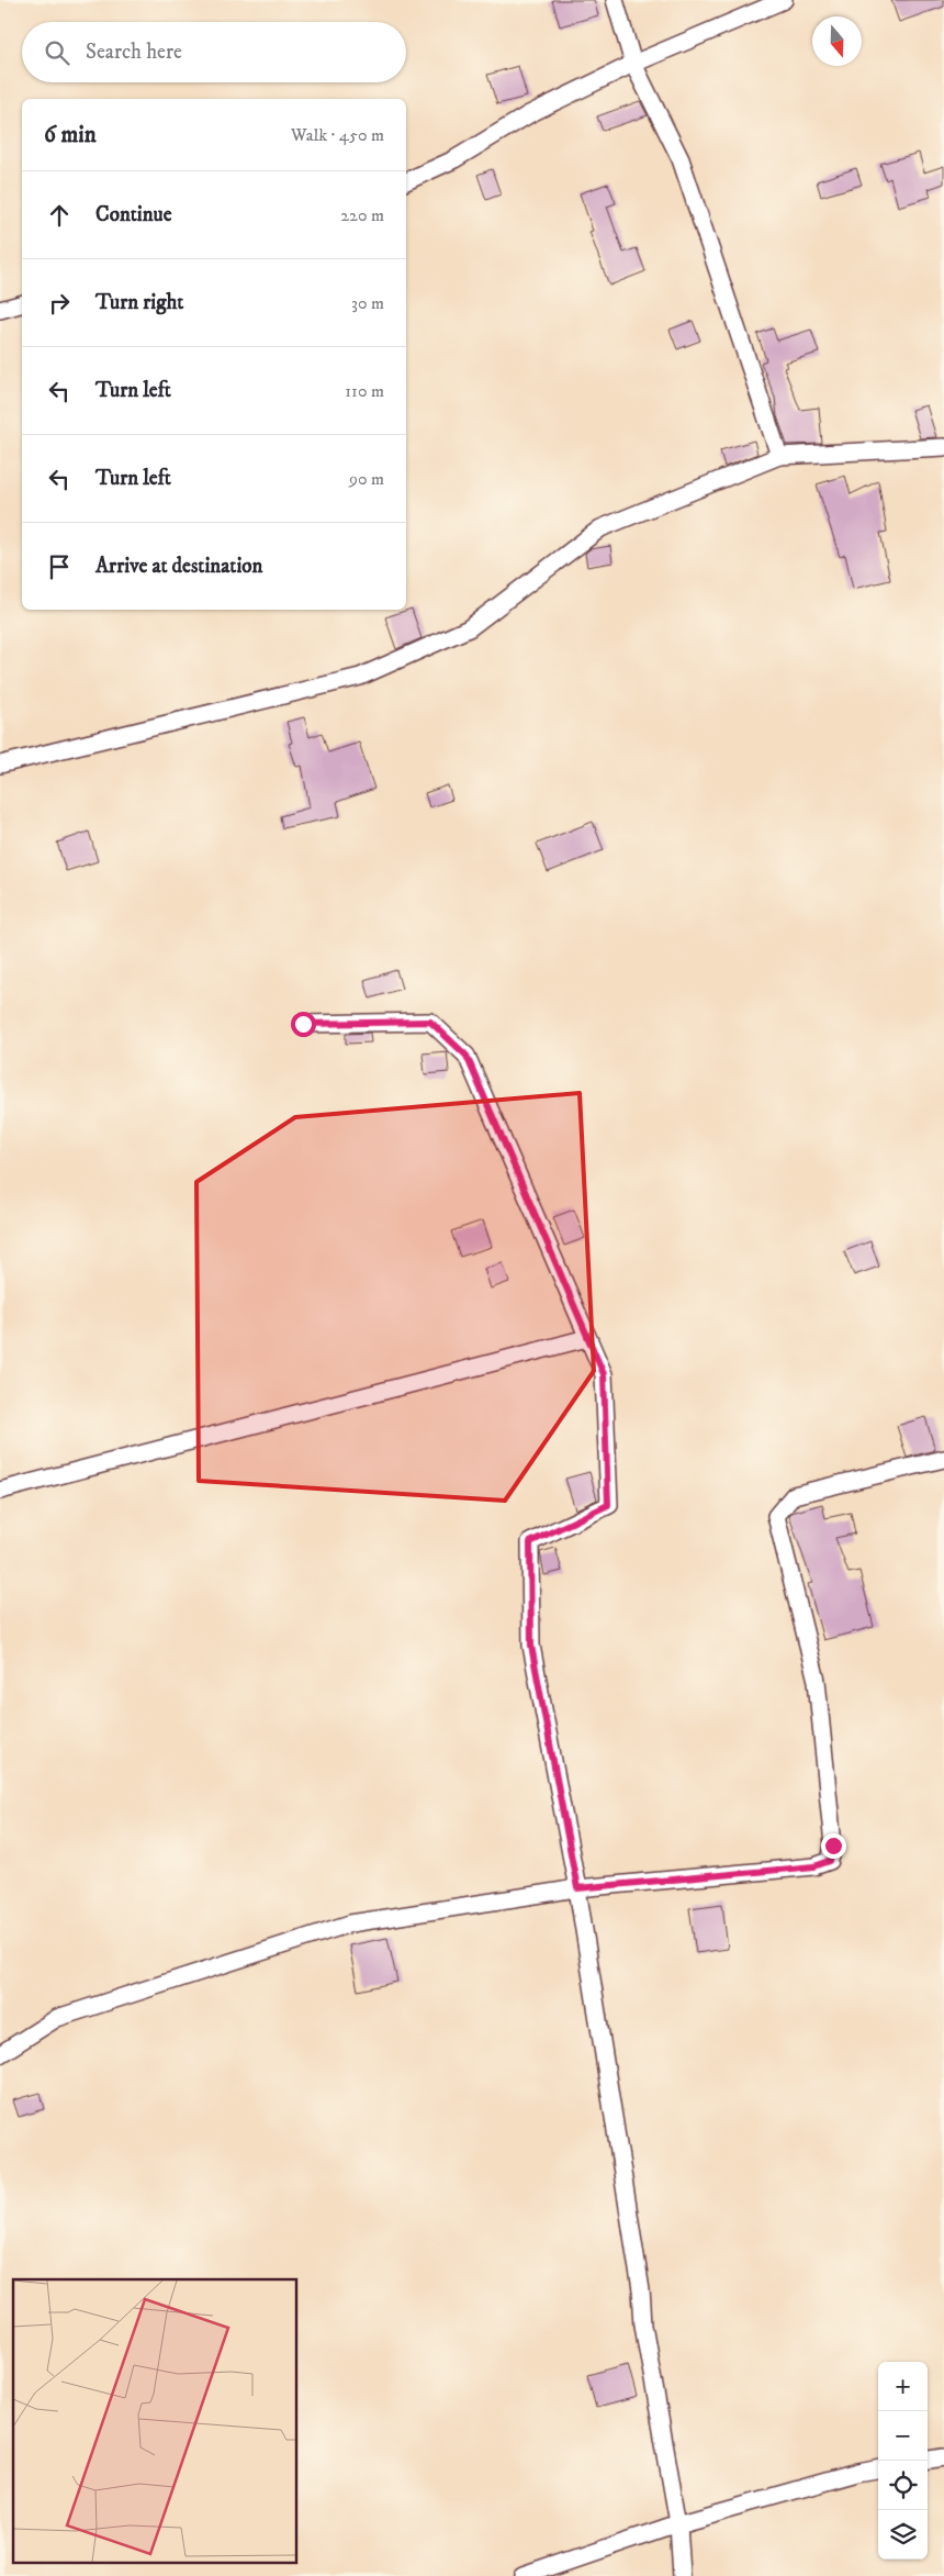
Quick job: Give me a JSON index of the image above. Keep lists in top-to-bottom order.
{
  "north": "bottom",
  "page": {
    "search": "Search here",
    "heading": ["6 min", "Walk · 450 m"],
    "list": [
      ["Continue", "220 m"],
      ["Turn right", "30 m"],
      ["Turn left", "110 m"],
      ["Turn left", "90 m"],
      "Arrive at destination"
    ],
    "map_buttons": ["+", "−"]
  }
}
